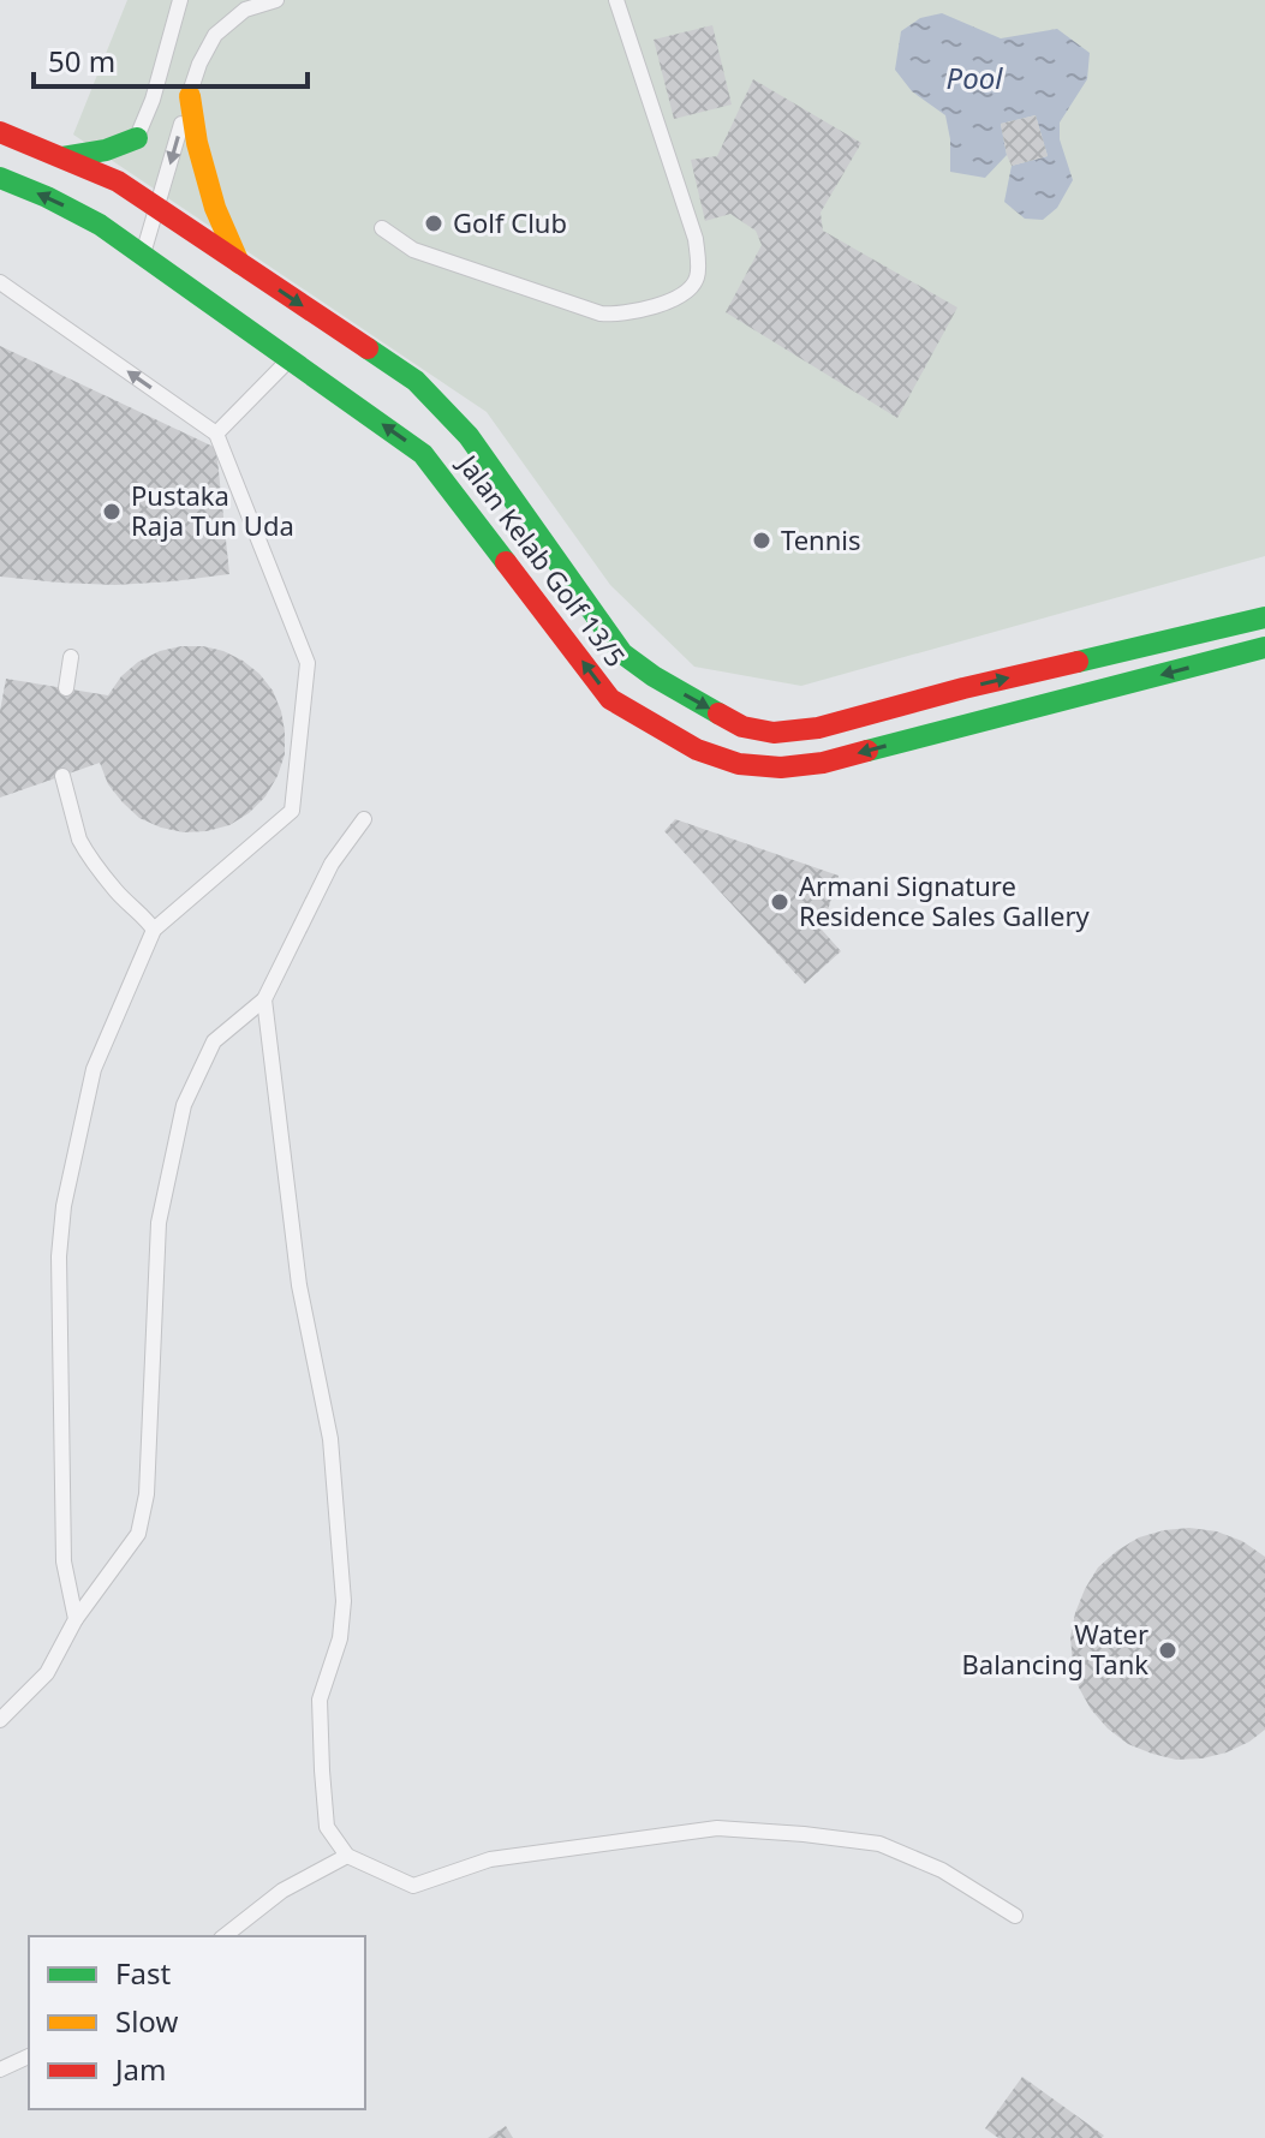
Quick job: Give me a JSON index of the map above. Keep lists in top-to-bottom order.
{
  "streets": {
    "street": ["Jalan Kelab Golf 13/5"]
  },
  "one_way": ["Jalan Kelab Golf 13/5"],
  "water": ["Pool"],
  "places": [
    "Golf Club",
    "Pustaka Raja Tun Uda",
    "Tennis",
    "Armani Signature Residence Sales Gallery",
    "Water Balancing Tank"
  ],
  "legend": ["Fast", "Slow", "Jam"],
  "scale_bar": "50 m"
}
